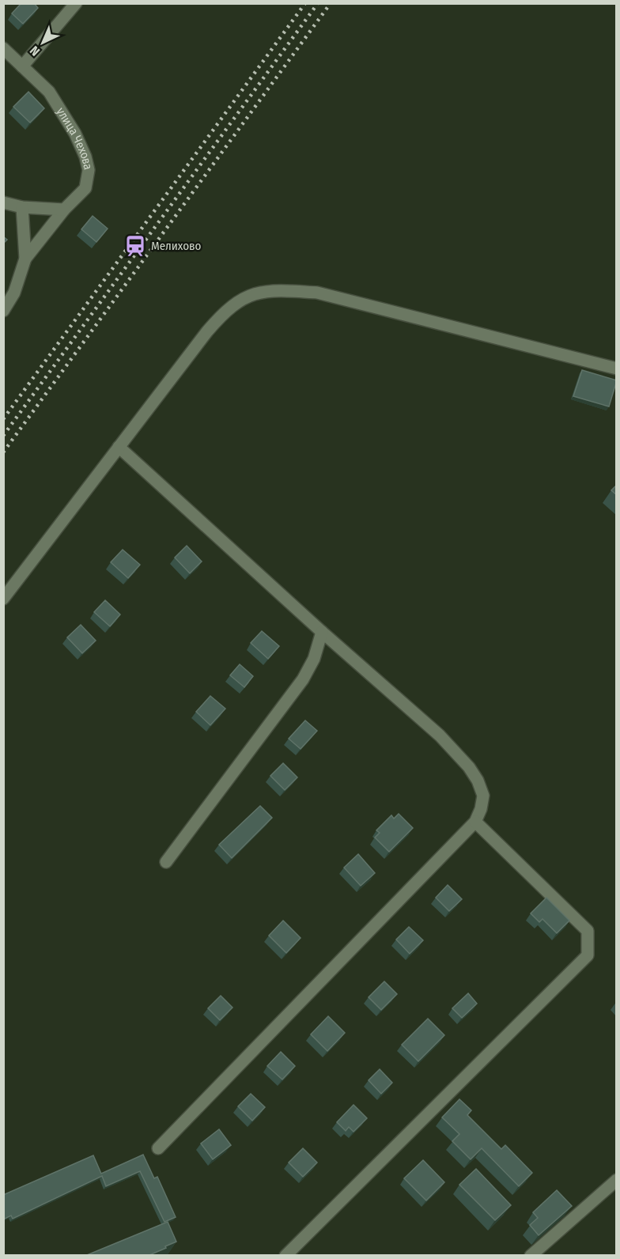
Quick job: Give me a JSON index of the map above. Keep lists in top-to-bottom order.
{
  "streets": {
    "street": ["улица Чехова"]
  },
  "places": {
    "station": ["Мелихово"]
  },
  "north": "bottom left"
}
